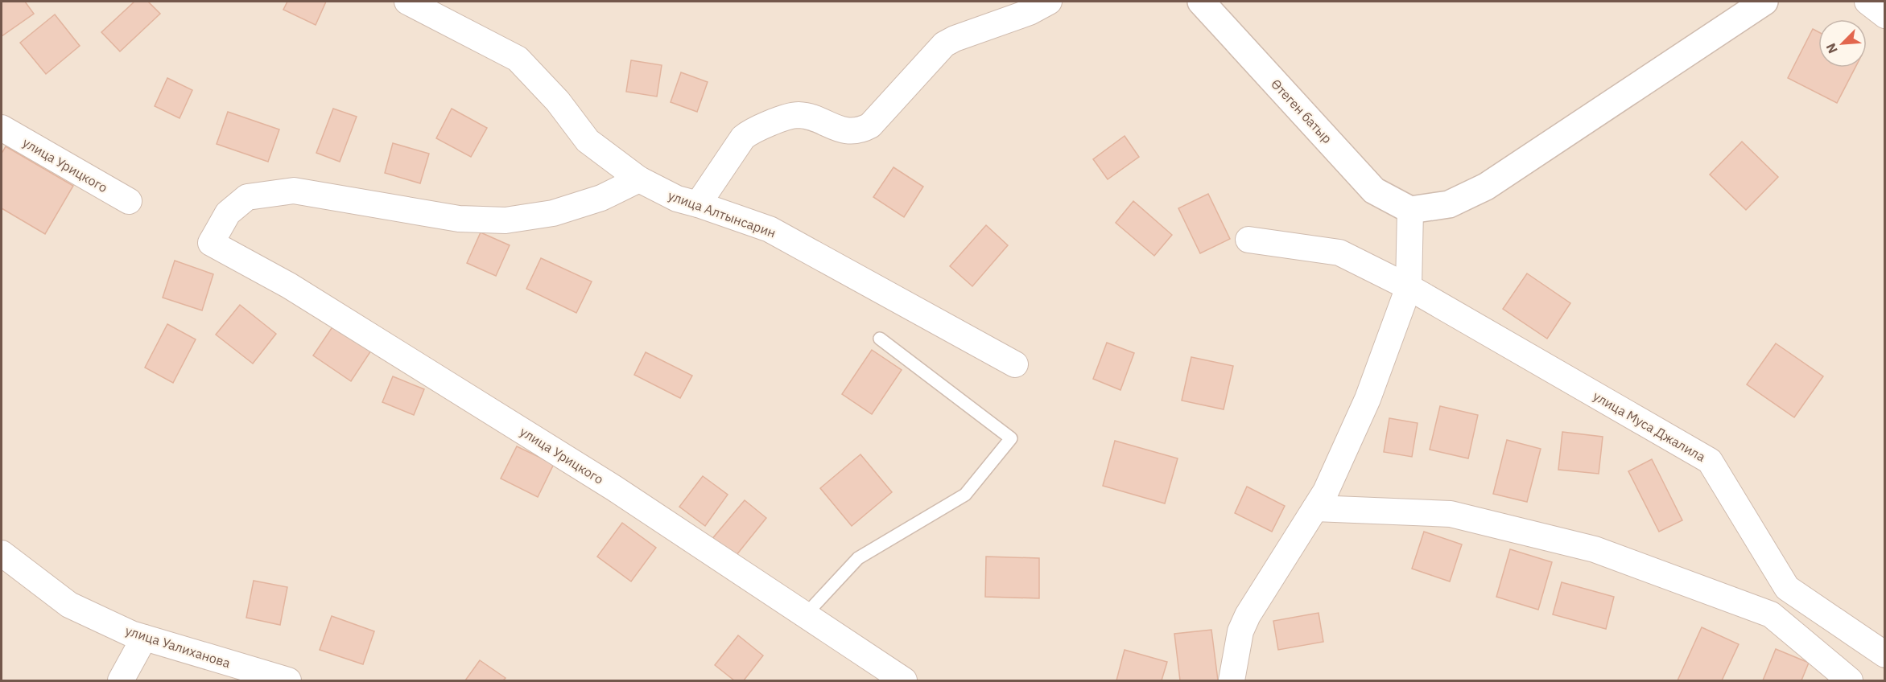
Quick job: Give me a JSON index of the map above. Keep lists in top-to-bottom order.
{
  "streets": {
    "street": [
      "Өтеген батыр",
      "улица Урицкого",
      "улица Алтынсарин",
      "улица Муса Джалила",
      "улица Уалиханова"
    ]
  },
  "crossings": [
    ["улица Урицкого", "улица Алтынсарин"]
  ],
  "north": "bottom left"
}
